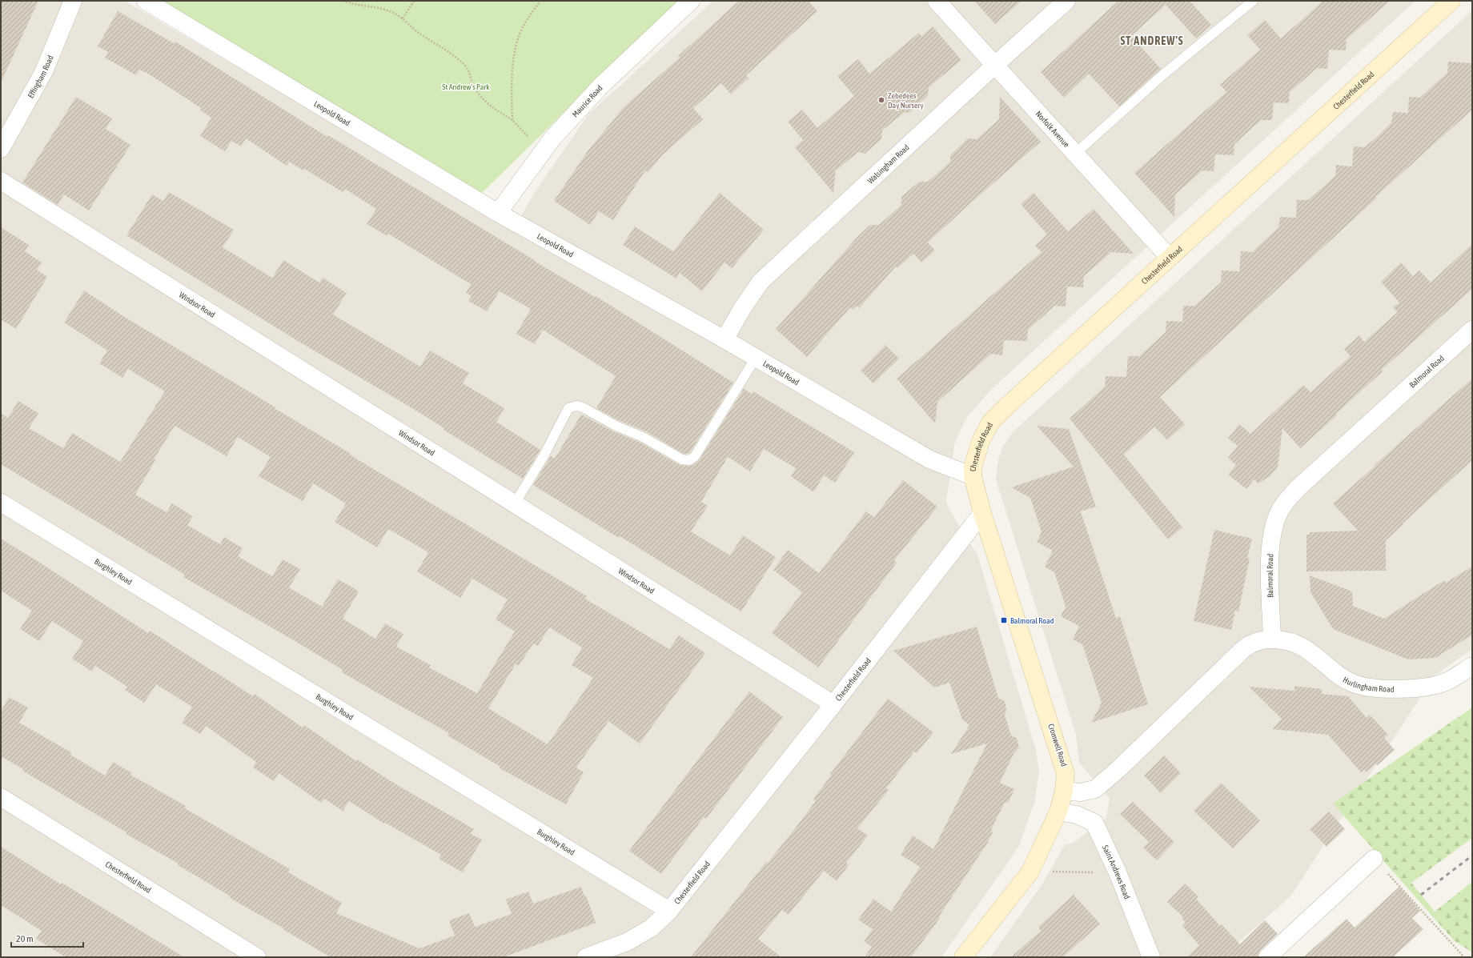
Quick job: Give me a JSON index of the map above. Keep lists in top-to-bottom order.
{
  "streets": {
    "street": [
      "Effingham Road",
      "Chesterfield Road",
      "Maurice Road",
      "Leopold Road",
      "Norfolk Avenue",
      "Walsingham Road",
      "Windsor Road",
      "Balmoral Road",
      "Burghley Road",
      "Hurlingham Road",
      "Cromwell Road",
      "Saint Andrews Road"
    ]
  },
  "crossings": [
    ["Chesterfield Road", "Leopold Road"],
    ["Chesterfield Road", "Norfolk Avenue"],
    ["Chesterfield Road", "Windsor Road"],
    ["Chesterfield Road", "Burghley Road"],
    ["Chesterfield Road", "Cromwell Road"],
    ["Maurice Road", "Leopold Road"],
    ["Leopold Road", "Walsingham Road"],
    ["Norfolk Avenue", "Walsingham Road"],
    ["Balmoral Road", "Hurlingham Road"],
    ["Cromwell Road", "Saint Andrews Road"]
  ],
  "districts": ["ST ANDREW'S"],
  "parks": ["St Andrew's Park"],
  "places": {
    "other": ["Zebedees Day Nursery"],
    "transit": ["Balmoral Road"]
  },
  "scale_bar": "20 m"
}
